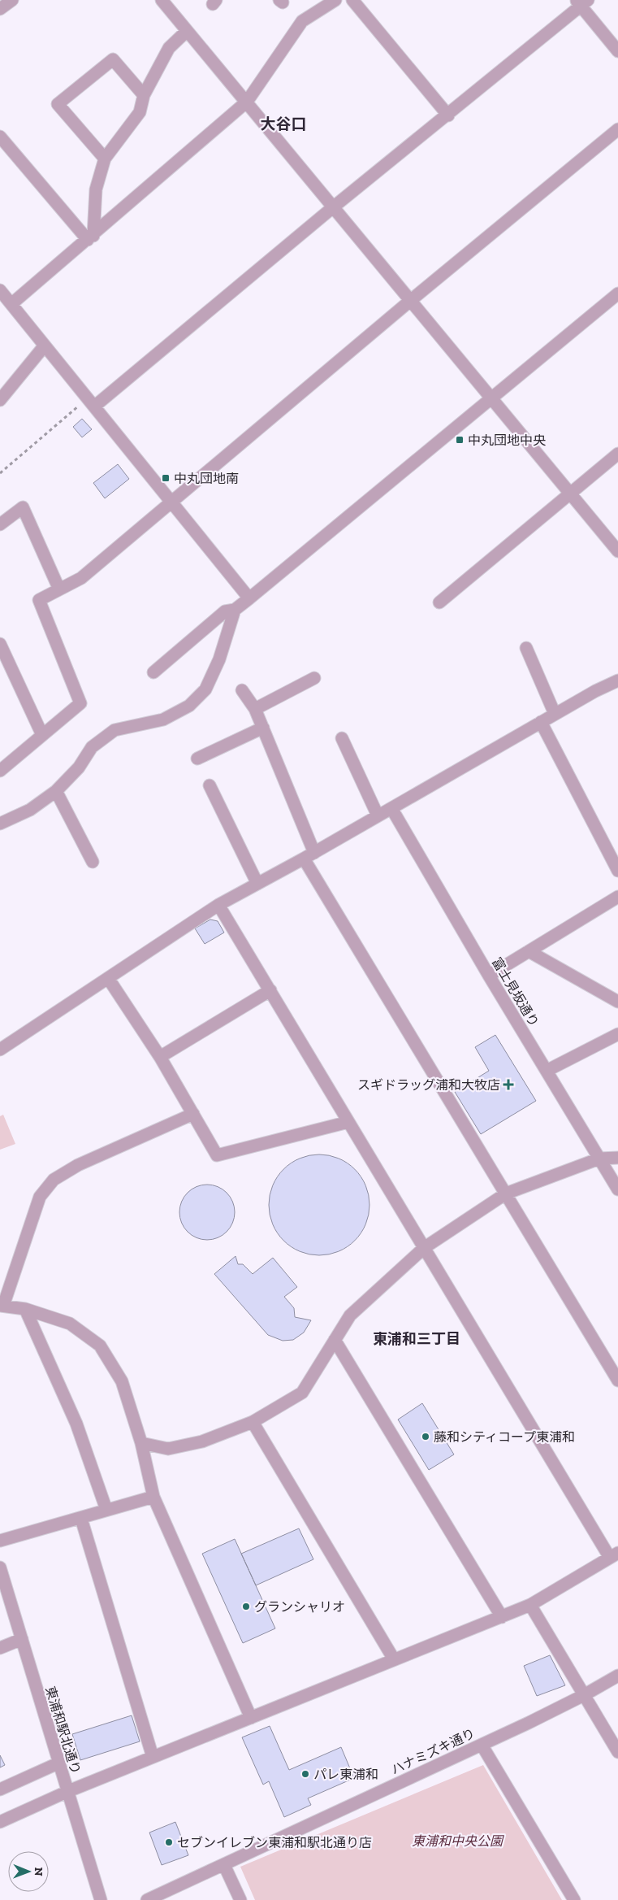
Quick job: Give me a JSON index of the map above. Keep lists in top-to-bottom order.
{
  "streets": {
    "street": ["富士見坂通り", "東浦和駅北通り", "ハナミズキ通り"]
  },
  "districts": ["大谷口", "東浦和三丁目"],
  "parks": ["東浦和中央公園"],
  "places": {
    "transit": ["中丸団地中央", "中丸団地南"],
    "health": ["スギドラッグ浦和大牧店"],
    "other": [
      "藤和シティコープ東浦和",
      "グランシャリオ",
      "パレ東浦和",
      "セブンイレブン東浦和駅北通り店"
    ]
  },
  "north": "right"
}
